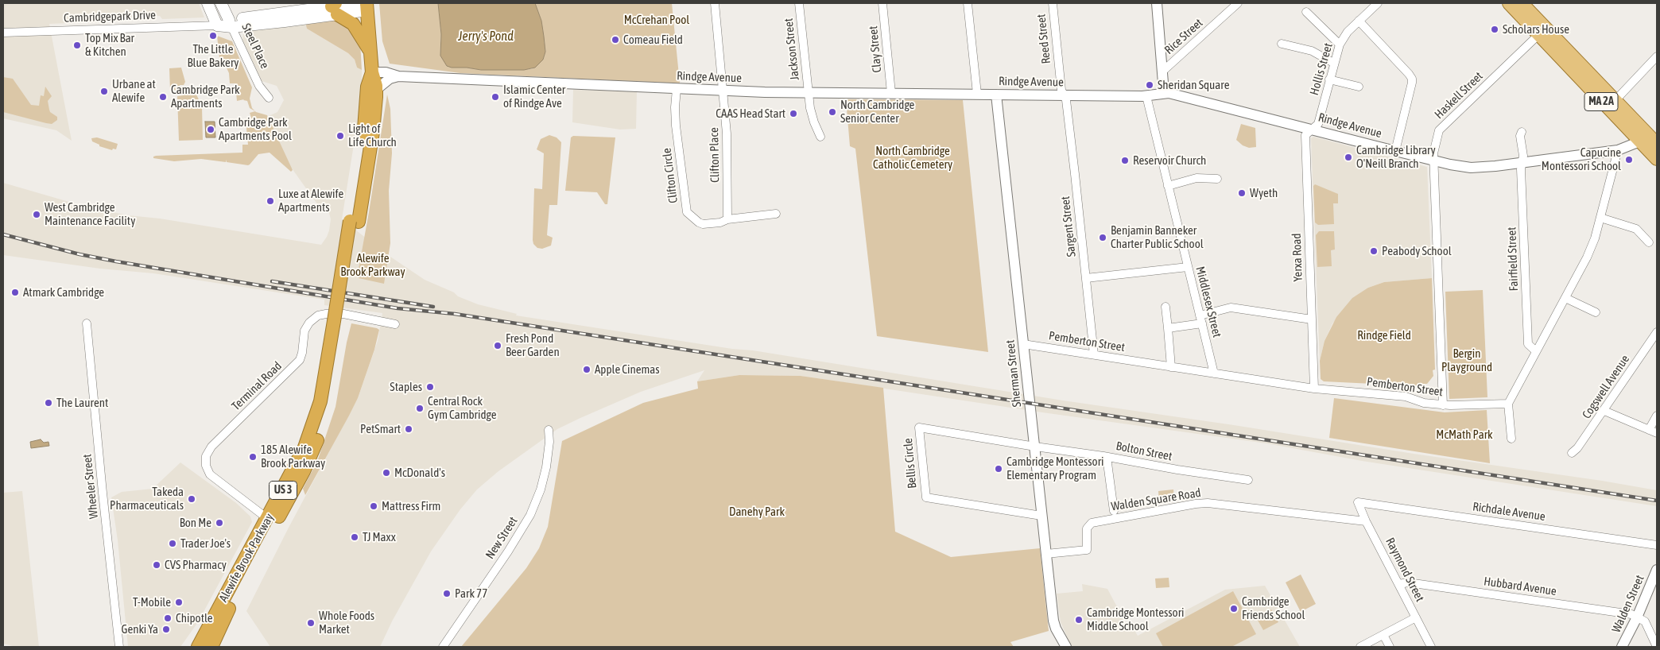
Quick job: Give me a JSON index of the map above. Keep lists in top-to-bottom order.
{
  "streets": {
    "highway": ["US 3", "Alewife Brook Parkway"],
    "main road": ["Cambridgepark Drive", "Steel Place", "MA 2A"],
    "street": [
      "Rice Street",
      "Reed Street",
      "Jackson Street",
      "Clay Street",
      "Hollis Street",
      "Rindge Avenue",
      "Haskell Street",
      "Clifton Place",
      "Clifton Circle",
      "Sargent Street",
      "Yerxa Road",
      "Fairfield Street",
      "Middlesex Street",
      "Pemberton Street",
      "Sherman Street",
      "Terminal Road",
      "Cogswell Avenue",
      "Bolton Street",
      "Bellis Circle",
      "Wheeler Street",
      "Walden Square Road",
      "Richdale Avenue",
      "New Street",
      "Raymond Street",
      "Hubbard Avenue",
      "Walden Street"
    ]
  },
  "crossings": [
    ["Cambridgepark Drive", "Steel Place"],
    ["Cambridgepark Drive", "Alewife Brook Parkway"],
    ["Reed Street", "Rindge Avenue"],
    ["Reed Street", "Sargent Street"],
    ["Jackson Street", "Rindge Avenue"],
    ["Clay Street", "Rindge Avenue"],
    ["Hollis Street", "Rindge Avenue"],
    ["Hollis Street", "Yerxa Road"],
    ["Rindge Avenue", "Haskell Street"],
    ["Rindge Avenue", "MA 2A"],
    ["Rindge Avenue", "Clifton Place"],
    ["Rindge Avenue", "Clifton Circle"],
    ["Rindge Avenue", "Sargent Street"],
    ["Rindge Avenue", "Yerxa Road"],
    ["Rindge Avenue", "Fairfield Street"],
    ["Rindge Avenue", "Middlesex Street"],
    ["Rindge Avenue", "Sherman Street"],
    ["Rindge Avenue", "Alewife Brook Parkway"],
    ["Haskell Street", "MA 2A"],
    ["Haskell Street", "Pemberton Street"],
    ["Clifton Place", "Clifton Circle"],
    ["Sargent Street", "Pemberton Street"],
    ["Yerxa Road", "Pemberton Street"],
    ["Middlesex Street", "Pemberton Street"],
    ["Pemberton Street", "Sherman Street"],
    ["Sherman Street", "Bolton Street"],
    ["Sherman Street", "Bellis Circle"],
    ["Sherman Street", "Walden Square Road"],
    ["Terminal Road", "Alewife Brook Parkway"],
    ["Bolton Street", "Bellis Circle"],
    ["Walden Square Road", "Raymond Street"],
    ["Richdale Avenue", "Raymond Street"],
    ["Raymond Street", "Hubbard Avenue"],
    ["Hubbard Avenue", "Walden Street"]
  ],
  "water": ["Jerry's Pond"],
  "parks": [
    "McCrehan Pool",
    "North Cambridge Catholic Cemetery",
    "Alewife Brook Parkway",
    "Rindge Field",
    "Bergin Playground",
    "McMath Park",
    "Danehy Park"
  ],
  "places": [
    "Scholars House",
    "The Little Blue Bakery",
    "Comeau Field",
    "Top Mix Bar & Kitchen",
    "Sheridan Square",
    "Urbane at Alewife",
    "Cambridge Park Apartments",
    "Islamic Center of Rindge Ave",
    "North Cambridge Senior Center",
    "CAAS Head Start",
    "Cambridge Park Apartments Pool",
    "Light of Life Church",
    "Cambridge Library O'Neill Branch",
    "Capucine Montessori School",
    "Reservoir Church",
    "Wyeth",
    "Luxe at Alewife Apartments",
    "West Cambridge Maintenance Facility",
    "Benjamin Banneker Charter Public School",
    "Peabody School",
    "Atmark Cambridge",
    "Fresh Pond Beer Garden",
    "Apple Cinemas",
    "Staples",
    "The Laurent",
    "Central Rock Gym Cambridge",
    "PetSmart",
    "185 Alewife Brook Parkway",
    "Cambridge Montessori Elementary Program",
    "McDonald's",
    "Takeda Pharmaceuticals",
    "Mattress Firm",
    "Bon Me",
    "TJ Maxx",
    "Trader Joe's",
    "CVS Pharmacy",
    "Park 77",
    "T-Mobile",
    "Cambridge Friends School",
    "Chipotle",
    "Cambridge Montessori Middle School",
    "Whole Foods Market",
    "Genki Ya"
  ]
}
